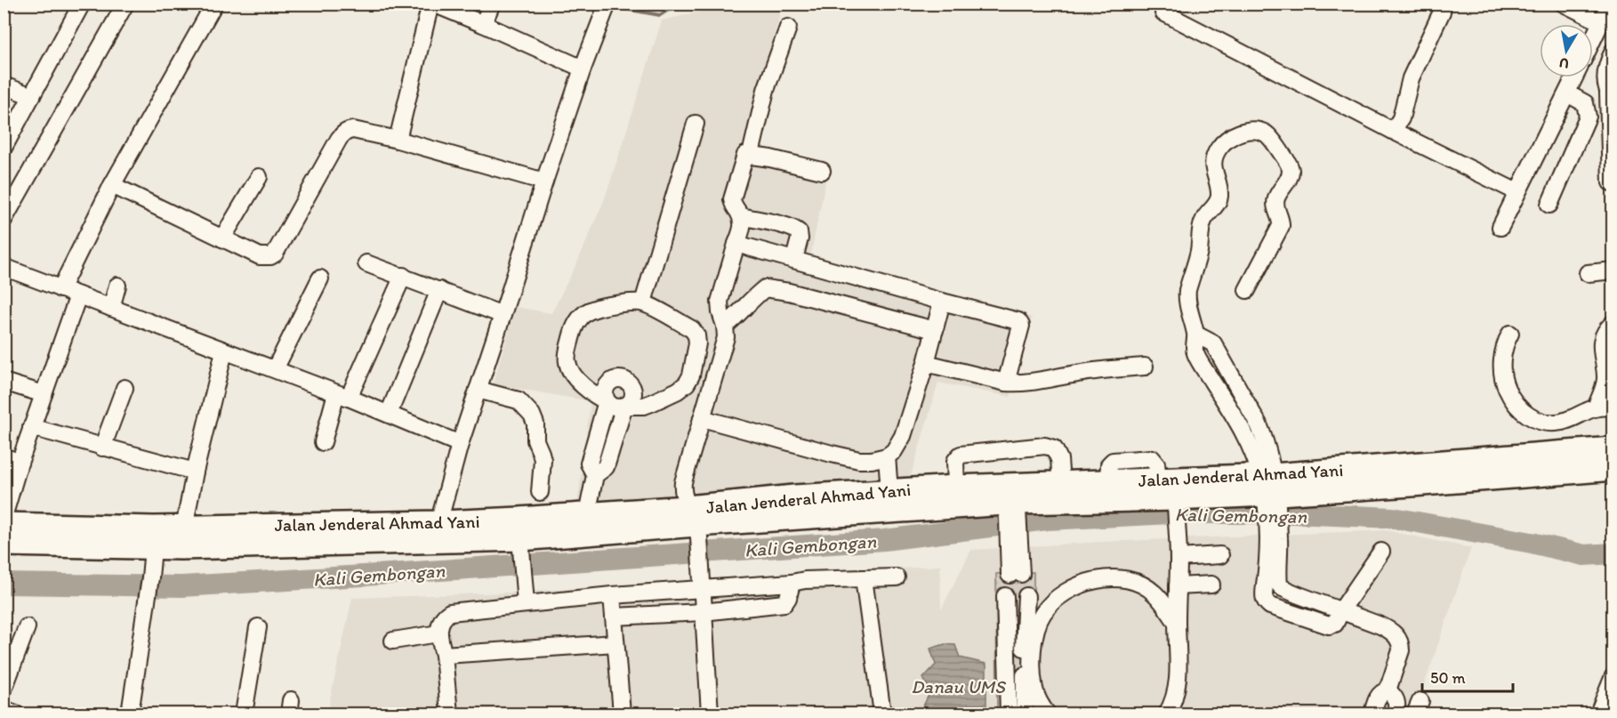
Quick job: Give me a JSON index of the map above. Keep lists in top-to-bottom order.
{
  "streets": {
    "highway": ["Jalan Jenderal Ahmad Yani"]
  },
  "water": ["Kali Gembongan", "Danau UMS"],
  "scale_bar": "50 m",
  "north": "bottom"
}
